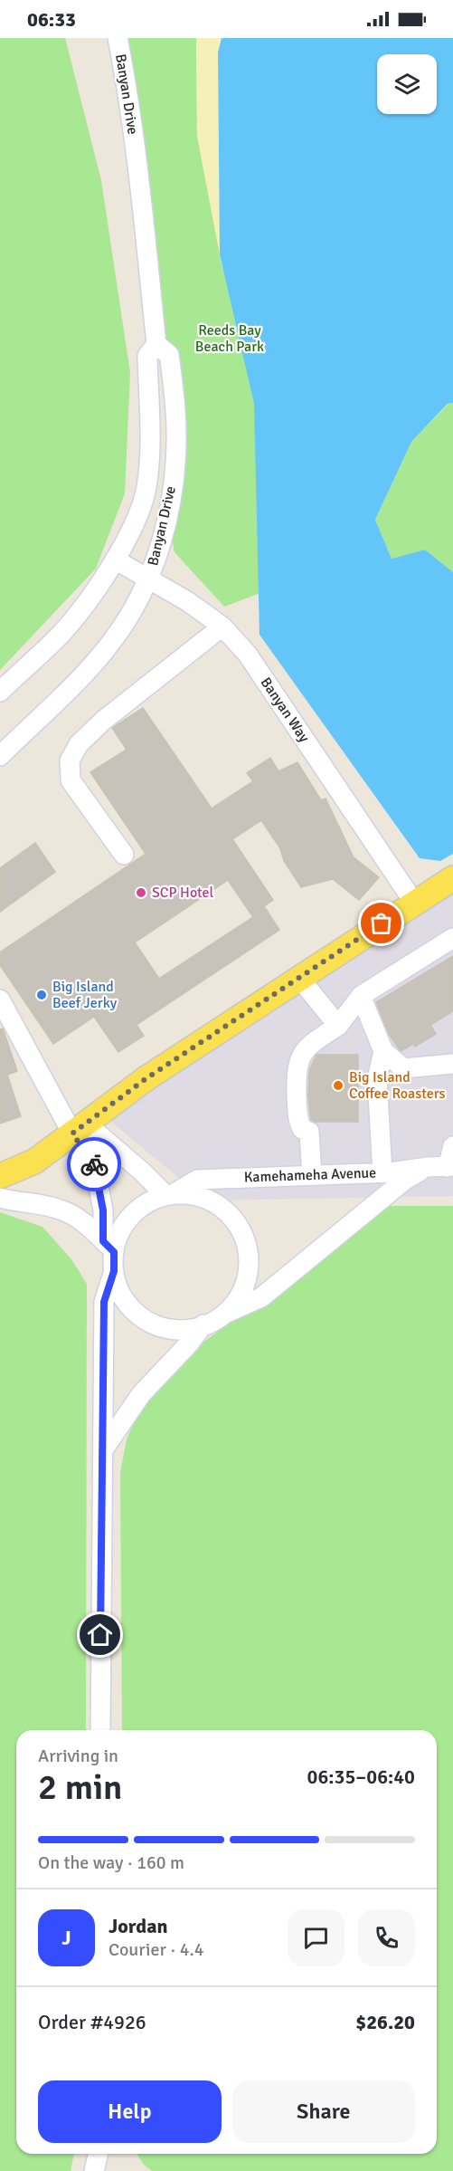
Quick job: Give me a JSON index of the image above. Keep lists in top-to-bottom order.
{
  "streets": {
    "street": ["Banyan Drive", "Banyan Way", "Kamehameha Avenue"]
  },
  "crossings": [
    ["Banyan Drive", "Banyan Way"]
  ],
  "parks": ["Reeds Bay Beach Park"],
  "places": ["SCP Hotel", "Big Island Beef Jerky", "Big Island Coffee Roasters"],
  "page": {
    "status": "06:33",
    "heading": ["2 min", "Arriving in", "06:35–06:40"],
    "panel": [
      "Jordan",
      "Courier · 4.4",
      "Order #4926",
      "$26.20"
    ],
    "bar": "On the way · 160 m",
    "round": "J",
    "buttons": ["Help", "Share"]
  }
}
